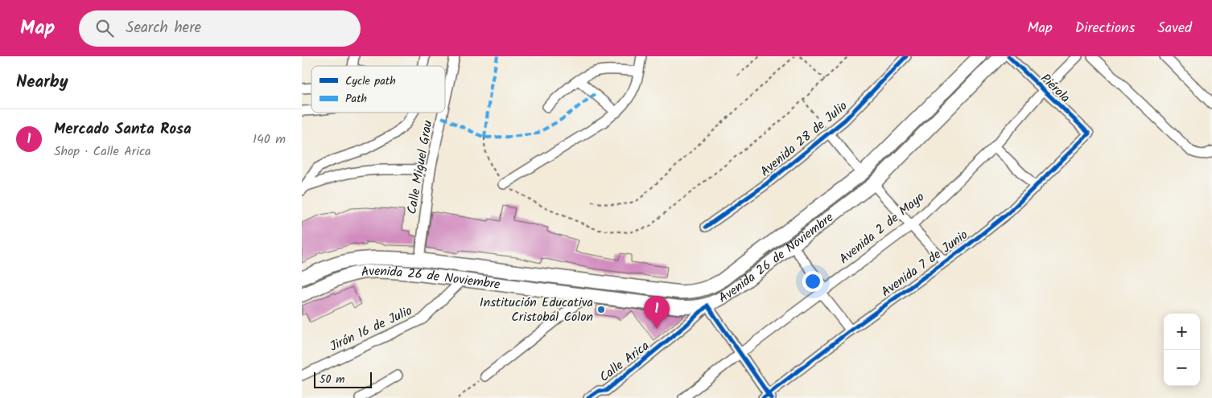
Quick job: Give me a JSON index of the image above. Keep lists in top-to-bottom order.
{
  "streets": {
    "main road": ["Avenida 26 de Noviembre"],
    "street": [
      "Piérola",
      "Avenida 28 de Julio",
      "Calle Miguel Grau",
      "Avenida 2 de Mayo",
      "Avenida 7 de Junio",
      "Jirón 16 de Julio",
      "Calle Arica"
    ]
  },
  "crossings": [
    ["Piérola", "Avenida 2 de Mayo"],
    ["Piérola", "Avenida 7 de Junio"],
    ["Calle Miguel Grau", "Avenida 26 de Noviembre"],
    ["Avenida 26 de Noviembre", "Jirón 16 de Julio"],
    ["Avenida 26 de Noviembre", "Calle Arica"]
  ],
  "places": ["Institución Educativa Cristobal Colon"],
  "legend": ["Cycle path", "Path"],
  "scale_bar": "50 m",
  "page": {
    "header": "Map",
    "search": "Search here",
    "nav": ["Map", "Directions", "Saved"],
    "heading": "Nearby",
    "list": [
      {
        "mark": "1",
        "name": "Mercado Santa Rosa",
        "note": "Shop · Calle Arica",
        "value": "140 m"
      }
    ],
    "pins": "1",
    "map_buttons": ["+", "−"],
    "scale": "50 m"
  }
}
